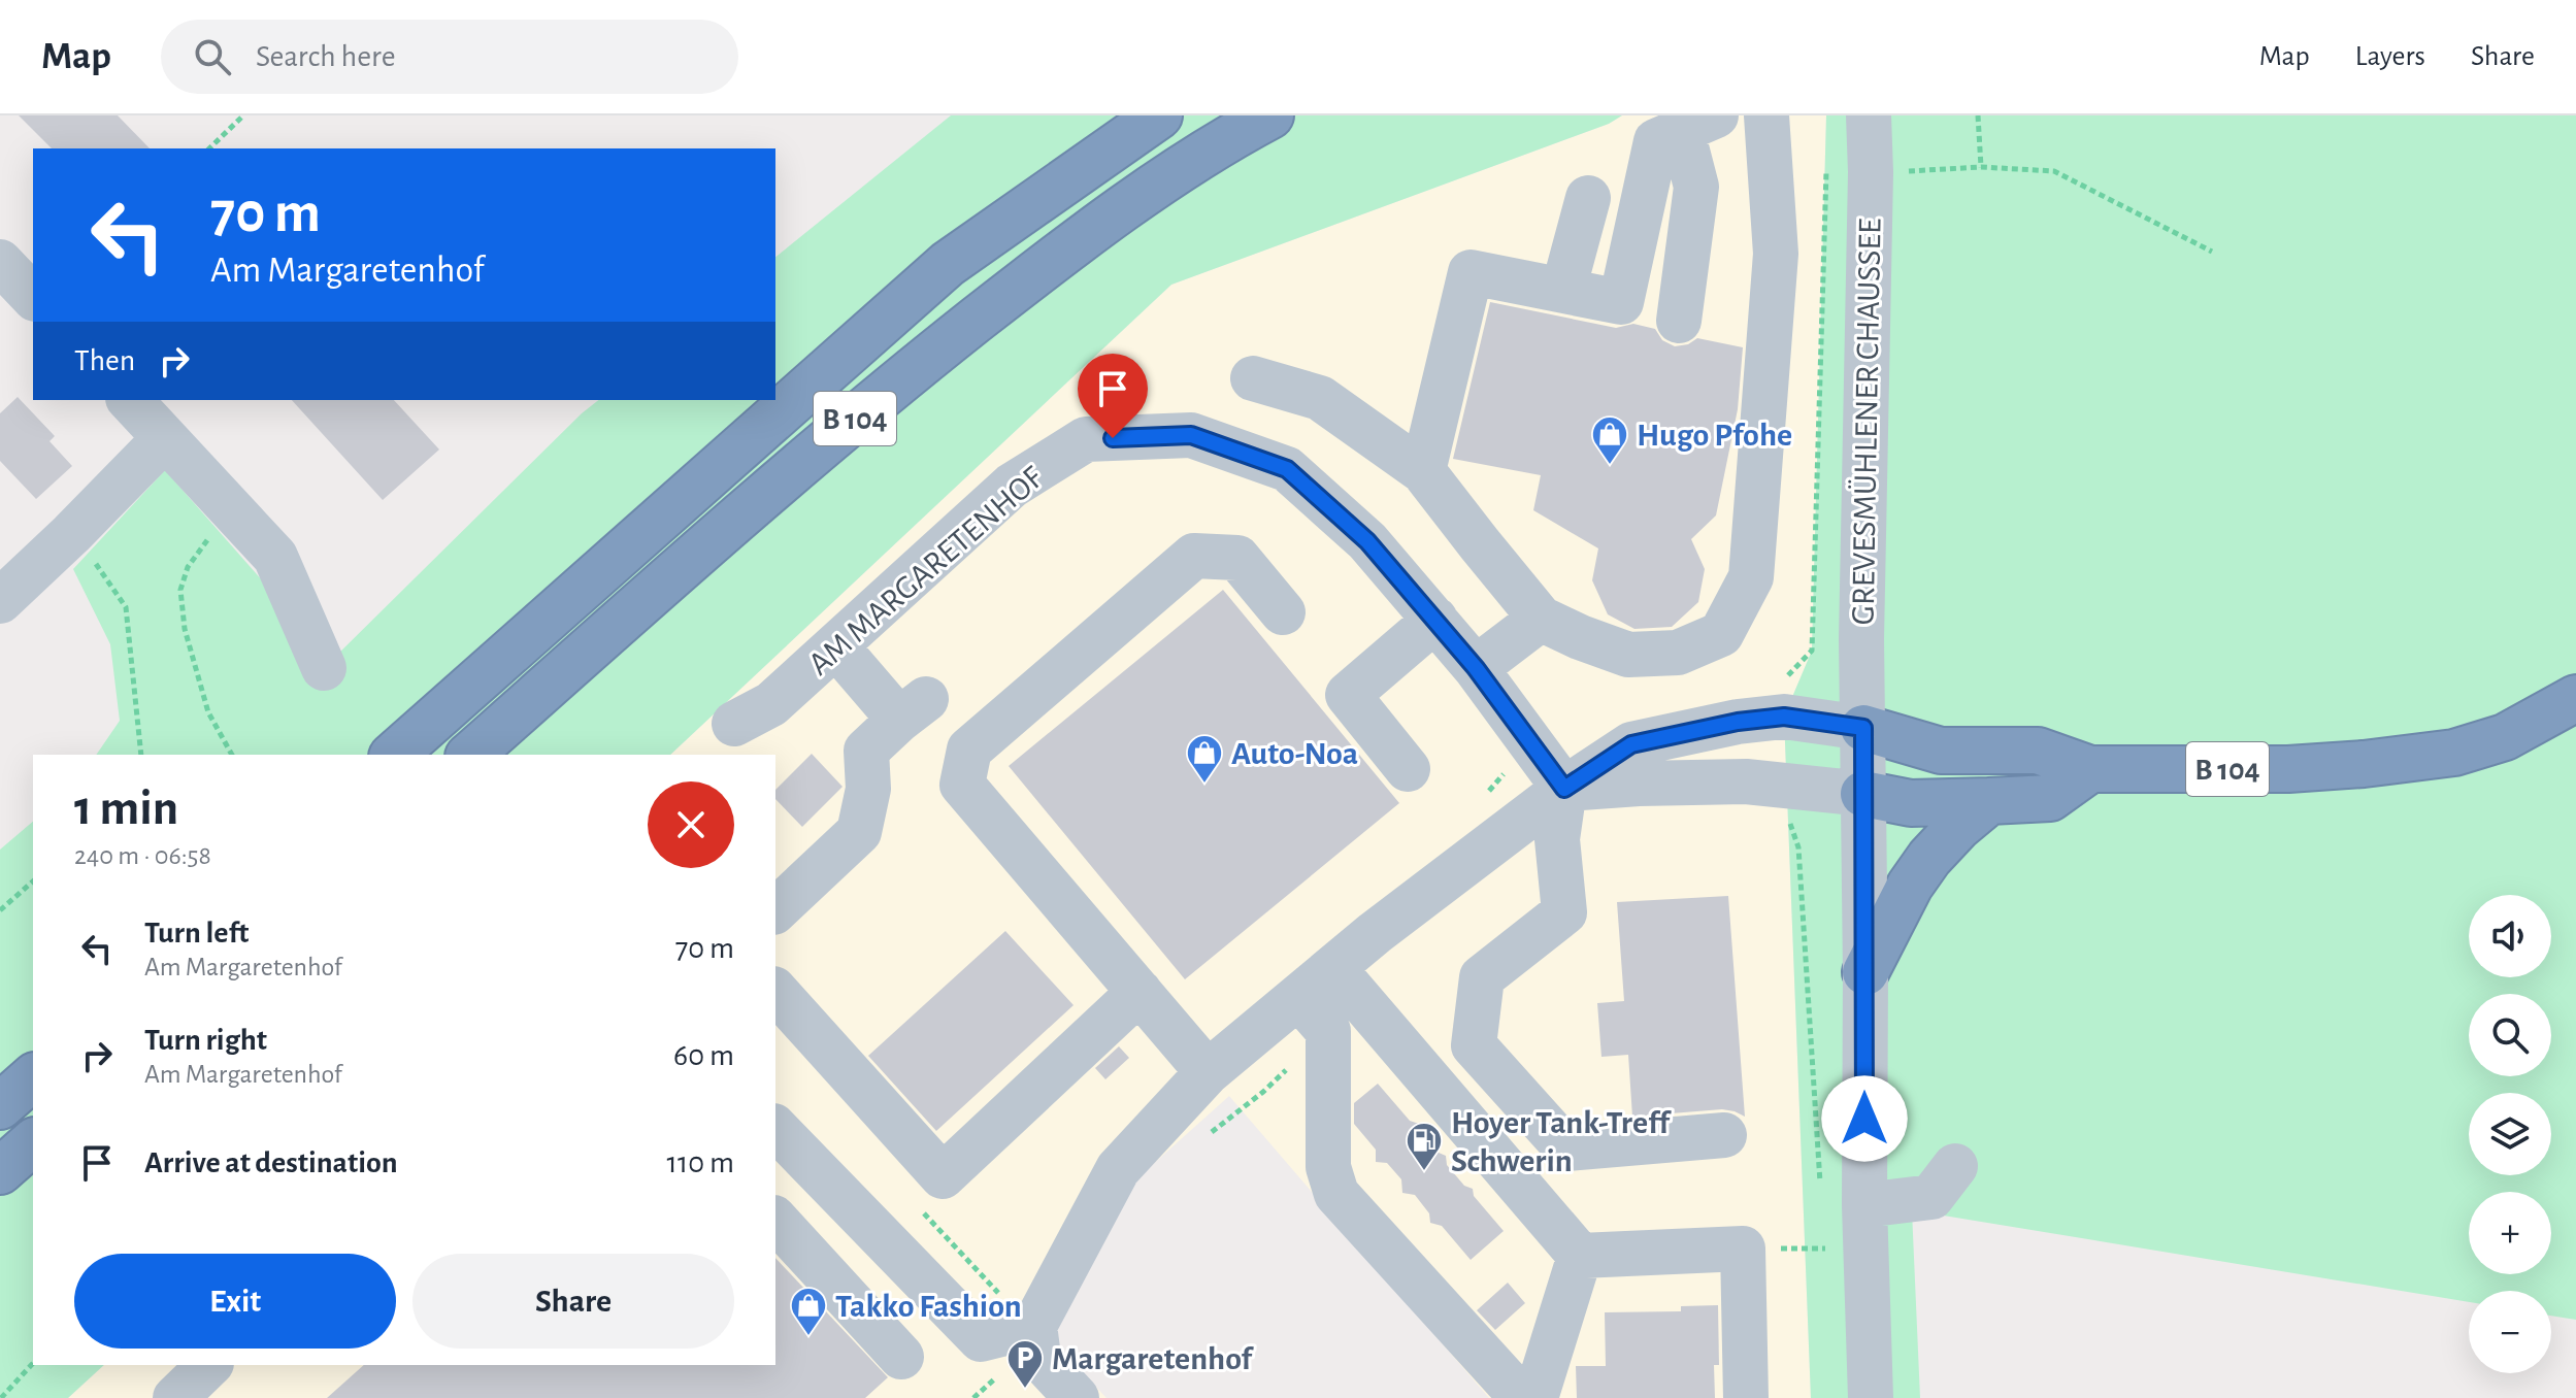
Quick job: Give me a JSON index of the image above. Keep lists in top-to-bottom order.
{
  "streets": {
    "highway": ["B 104"],
    "street": ["GREVESMÜHLENER CHAUSSEE", "AM MARGARETENHOF"]
  },
  "crossings": [
    ["B 104", "GREVESMÜHLENER CHAUSSEE"]
  ],
  "places": {
    "shop": ["Hugo Pfohe", "Auto-Noa", "Takko Fashion"],
    "fuel station": ["Hoyer Tank-Treff Schwerin"],
    "parking": ["Margaretenhof"]
  },
  "page": {
    "header": "Map",
    "search": "Search here",
    "nav": ["Map", "Layers", "Share"],
    "turn": ["70 m", "Am Margaretenhof"],
    "then": "Then",
    "heading": ["1 min", "240 m · 06:58"],
    "map_buttons": ["+", "−"],
    "list": [
      {
        "name": "Turn left",
        "note": "Am Margaretenhof",
        "value": "70 m"
      },
      {
        "name": "Turn right",
        "note": "Am Margaretenhof",
        "value": "60 m"
      },
      {
        "name": "Arrive at destination",
        "value": "110 m"
      }
    ],
    "buttons": ["Exit", "Share"]
  }
}
